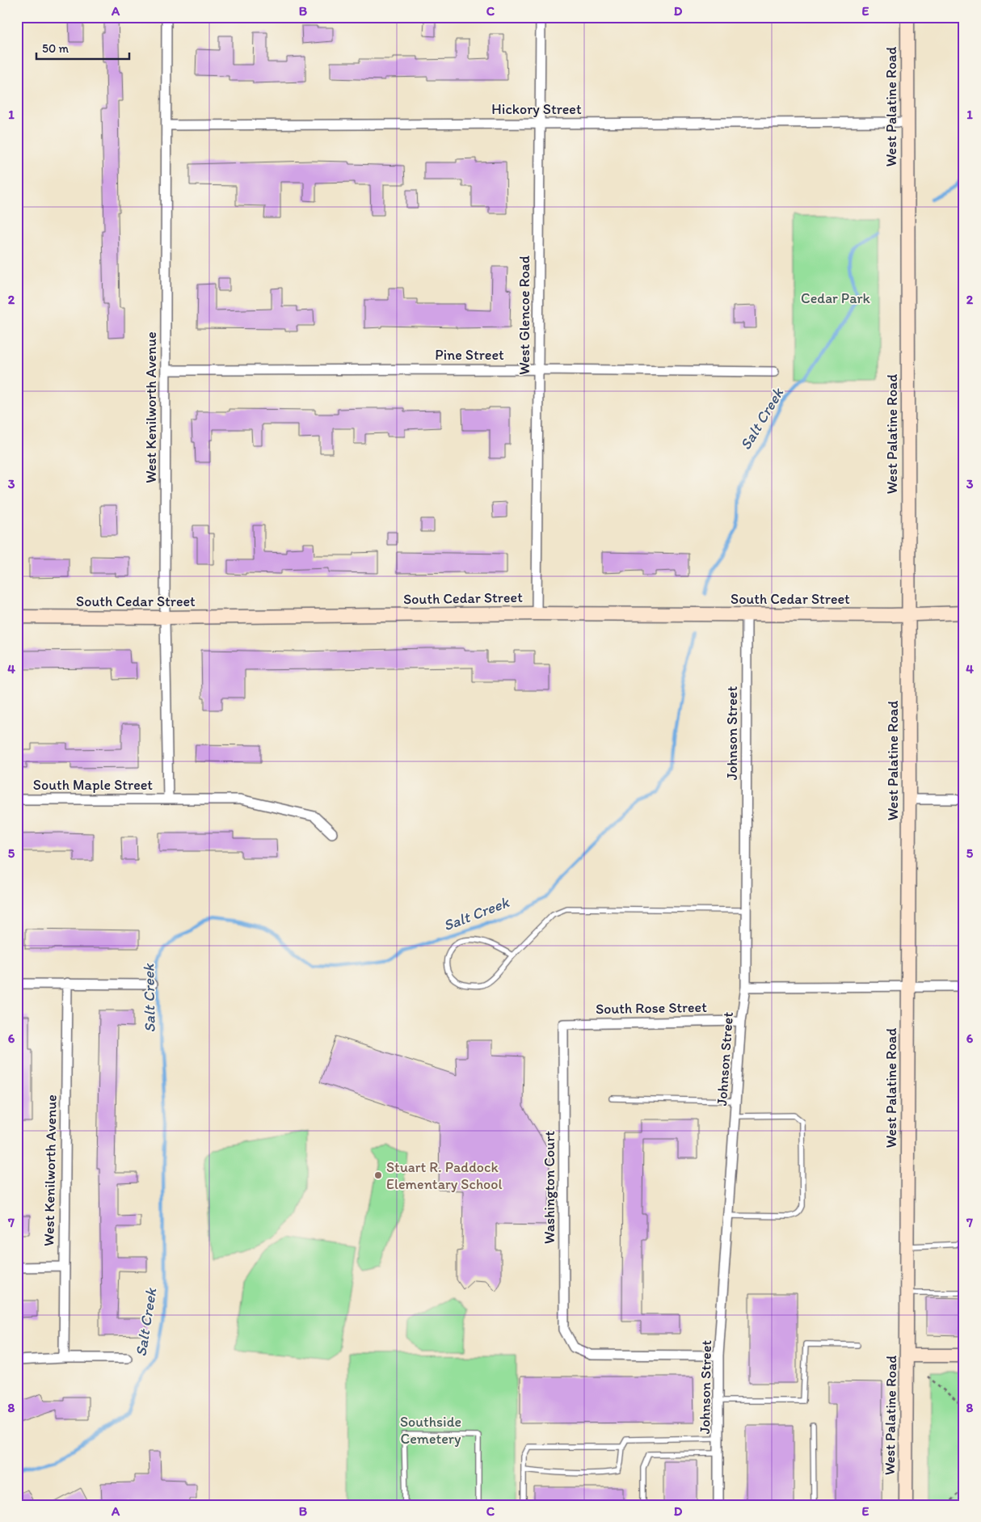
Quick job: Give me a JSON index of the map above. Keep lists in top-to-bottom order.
{
  "streets": {
    "main road": ["West Palatine Road", "South Cedar Street"],
    "street": [
      "Hickory Street",
      "West Glencoe Road",
      "Pine Street",
      "West Kenilworth Avenue",
      "Johnson Street",
      "South Maple Street",
      "South Rose Street",
      "Washington Court"
    ]
  },
  "crossings": [
    ["West Palatine Road", "Hickory Street"],
    ["West Palatine Road", "South Cedar Street"],
    ["Hickory Street", "West Glencoe Road"],
    ["Hickory Street", "West Kenilworth Avenue"],
    ["West Glencoe Road", "Pine Street"],
    ["West Glencoe Road", "South Cedar Street"],
    ["Pine Street", "West Kenilworth Avenue"],
    ["West Kenilworth Avenue", "South Cedar Street"],
    ["West Kenilworth Avenue", "South Maple Street"],
    ["South Cedar Street", "Johnson Street"],
    ["Johnson Street", "South Rose Street"],
    ["Johnson Street", "Washington Court"],
    ["South Rose Street", "Washington Court"]
  ],
  "water": ["Salt Creek"],
  "parks": ["Cedar Park", "Southside Cemetery"],
  "places": ["Stuart R. Paddock Elementary School"],
  "scale_bar": "50 m",
  "grid": {
    "columns": [
      "A",
      "B",
      "C",
      "D",
      "E"
    ],
    "rows": [
      "1",
      "2",
      "3",
      "4",
      "5",
      "6",
      "7",
      "8"
    ]
  }
}
